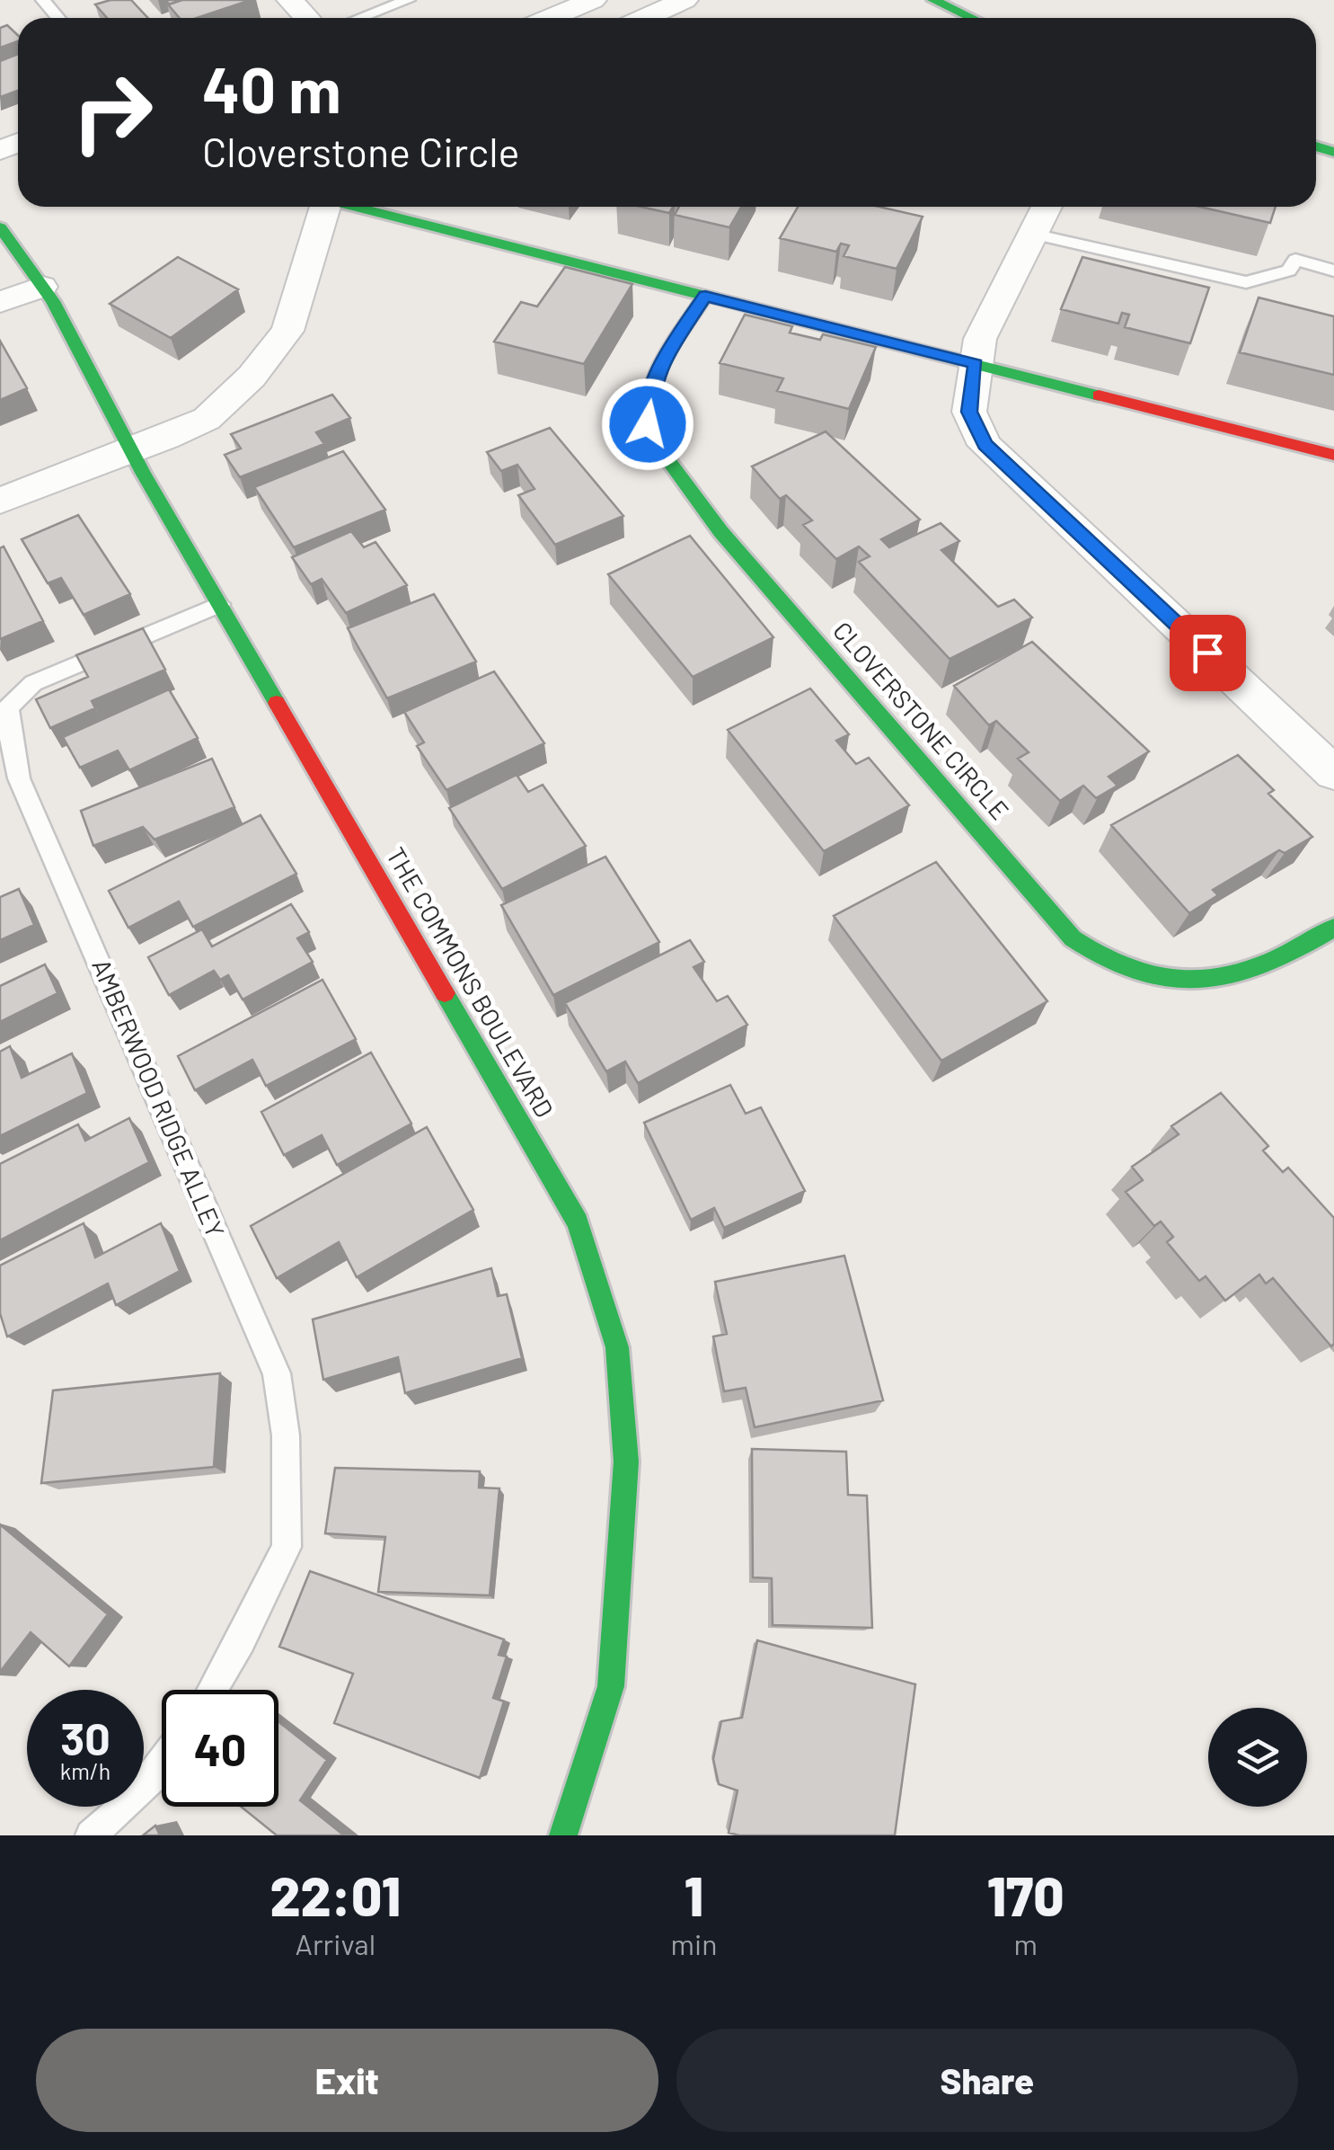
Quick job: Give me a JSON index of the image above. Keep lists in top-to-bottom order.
{
  "streets": {
    "street": ["CLOVERSTONE CIRCLE", "THE COMMONS BOULEVARD"],
    "lane": ["AMBERWOOD RIDGE ALLEY"]
  },
  "crossings": [
    ["THE COMMONS BOULEVARD", "AMBERWOOD RIDGE ALLEY"]
  ],
  "page": {
    "turn": ["40 m", "Cloverstone Circle"],
    "speed": "30 km/h",
    "limit": "40",
    "eta": [
      "22:01",
      "Arrival",
      "1",
      "min",
      "170",
      "m"
    ],
    "buttons": ["Exit", "Share"]
  }
}
